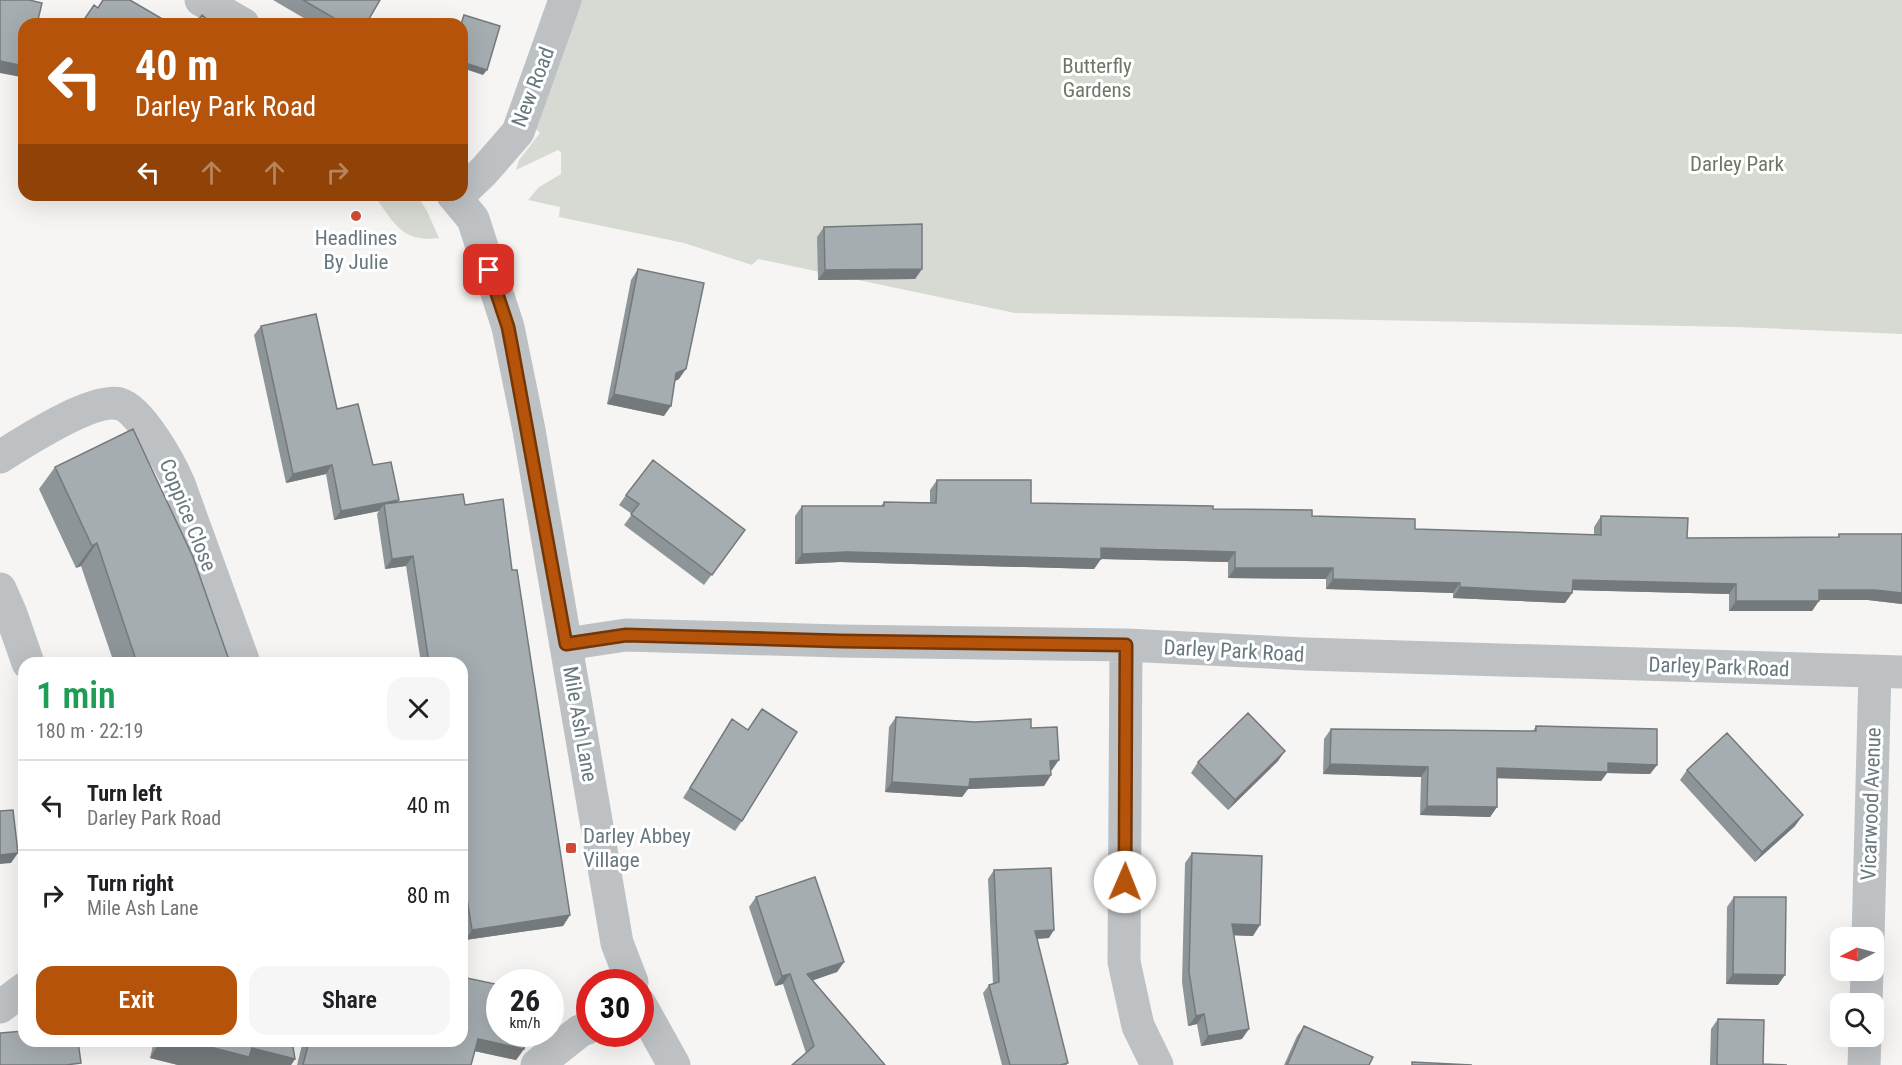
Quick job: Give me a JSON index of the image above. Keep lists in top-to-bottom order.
{
  "streets": {
    "street": [
      "New Road",
      "Coppice Close",
      "Darley Park Road",
      "Mile Ash Lane",
      "Vicarwood Avenue"
    ]
  },
  "crossings": [
    ["Darley Park Road", "Mile Ash Lane"],
    ["Darley Park Road", "Vicarwood Avenue"]
  ],
  "parks": ["Butterfly Gardens", "Darley Park"],
  "places": {
    "other": ["Headlines By Julie"],
    "transit": ["Darley Abbey Village"]
  },
  "north": "left",
  "page": {
    "turn": ["40 m", "Darley Park Road"],
    "heading": ["1 min", "180 m · 22:19"],
    "list": [
      {
        "name": "Turn left",
        "note": "Darley Park Road",
        "value": "40 m"
      },
      {
        "name": "Turn right",
        "note": "Mile Ash Lane",
        "value": "80 m"
      }
    ],
    "buttons": ["Exit", "Share"],
    "speed": "26 km/h",
    "limit": "30"
  }
}
